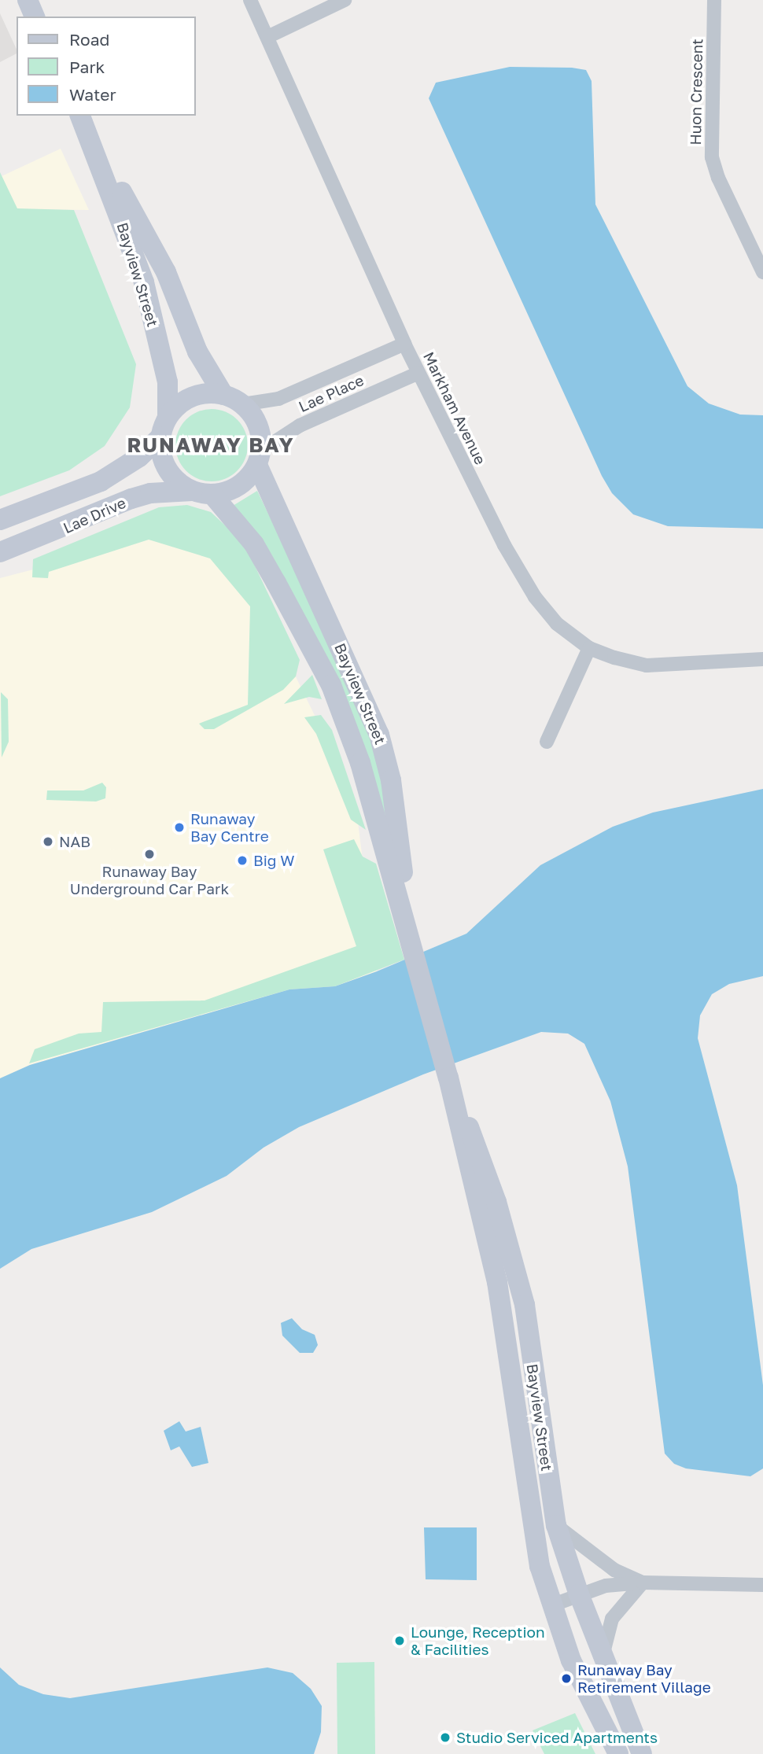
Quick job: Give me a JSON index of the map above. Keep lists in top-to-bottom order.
{
  "streets": {
    "main road": ["Bayview Street", "Lae Drive"],
    "street": ["Huon Crescent", "Lae Place", "Markham Avenue"]
  },
  "crossings": [
    ["Bayview Street", "Lae Place"],
    ["Bayview Street", "Lae Drive"],
    ["Lae Place", "Markham Avenue"],
    ["Lae Place", "Lae Drive"]
  ],
  "districts": ["RUNAWAY BAY"],
  "places": [
    "Runaway Bay Centre",
    "NAB",
    "Runaway Bay Underground Car Park",
    "Big W",
    "Lounge, Reception & Facilities",
    "Runaway Bay Retirement Village",
    "Studio Serviced Apartments"
  ],
  "legend": ["Road", "Park", "Water"]
}
